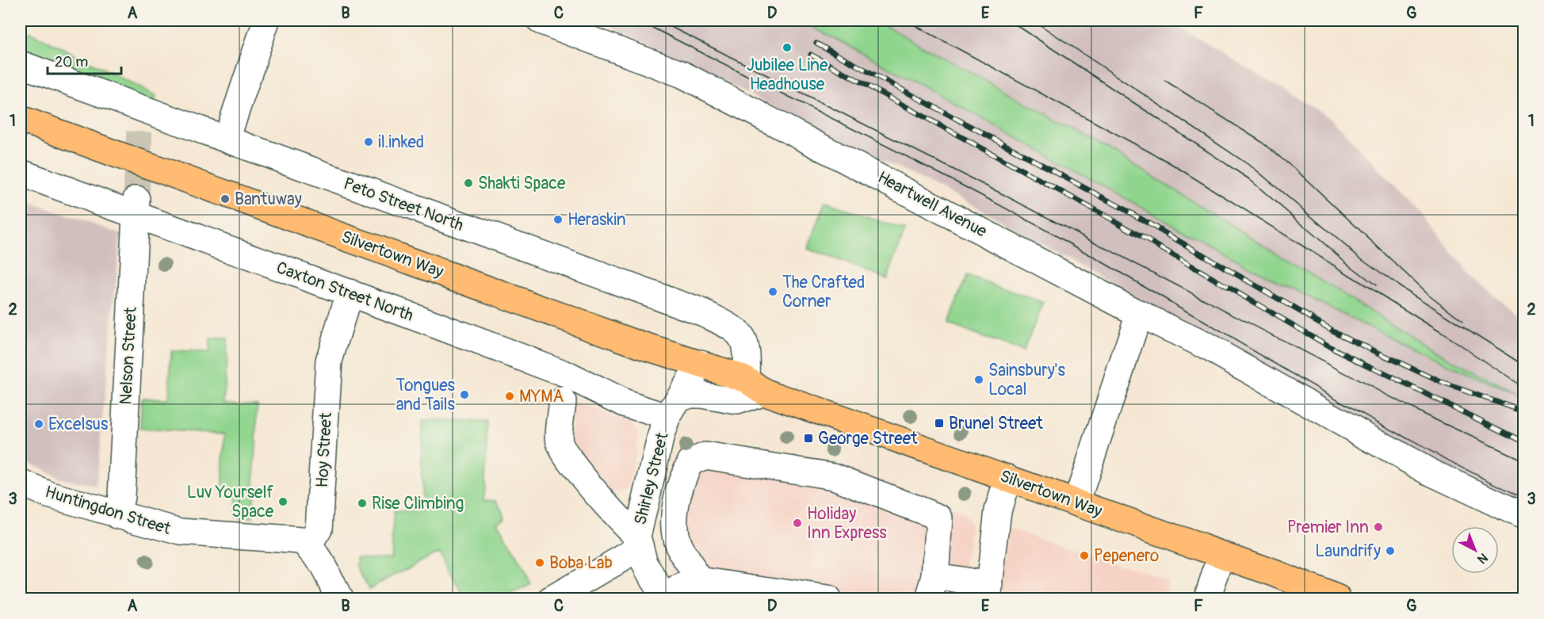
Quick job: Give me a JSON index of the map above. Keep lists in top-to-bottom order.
{
  "streets": {
    "main road": ["Silvertown Way"],
    "street": [
      "Peto Street North",
      "Heartwell Avenue",
      "Caxton Street North",
      "Nelson Street",
      "Hoy Street",
      "Shirley Street",
      "Huntingdon Street"
    ]
  },
  "crossings": [
    ["Peto Street North", "Silvertown Way"],
    ["Silvertown Way", "Shirley Street"],
    ["Caxton Street North", "Nelson Street"],
    ["Caxton Street North", "Hoy Street"],
    ["Caxton Street North", "Shirley Street"],
    ["Nelson Street", "Huntingdon Street"],
    ["Hoy Street", "Huntingdon Street"]
  ],
  "places": {
    "other": [
      "Jubilee Line Headhouse",
      "il.inked",
      "Shakti Space",
      "Bantuway",
      "Heraskin",
      "The Crafted Corner",
      "Sainsbury's Local",
      "Tongues and Tails",
      "MYMA",
      "Excelsus",
      "Luv Yourself Space",
      "Rise Climbing",
      "Holiday Inn Express",
      "Premier Inn",
      "Laundrify",
      "Pepenero",
      "Boba Lab"
    ],
    "transit": ["Brunel Street", "George Street"]
  },
  "scale_bar": "20 m",
  "north": "bottom right",
  "grid": {
    "columns": [
      "A",
      "B",
      "C",
      "D",
      "E",
      "F",
      "G"
    ],
    "rows": ["1", "2", "3"]
  }
}
